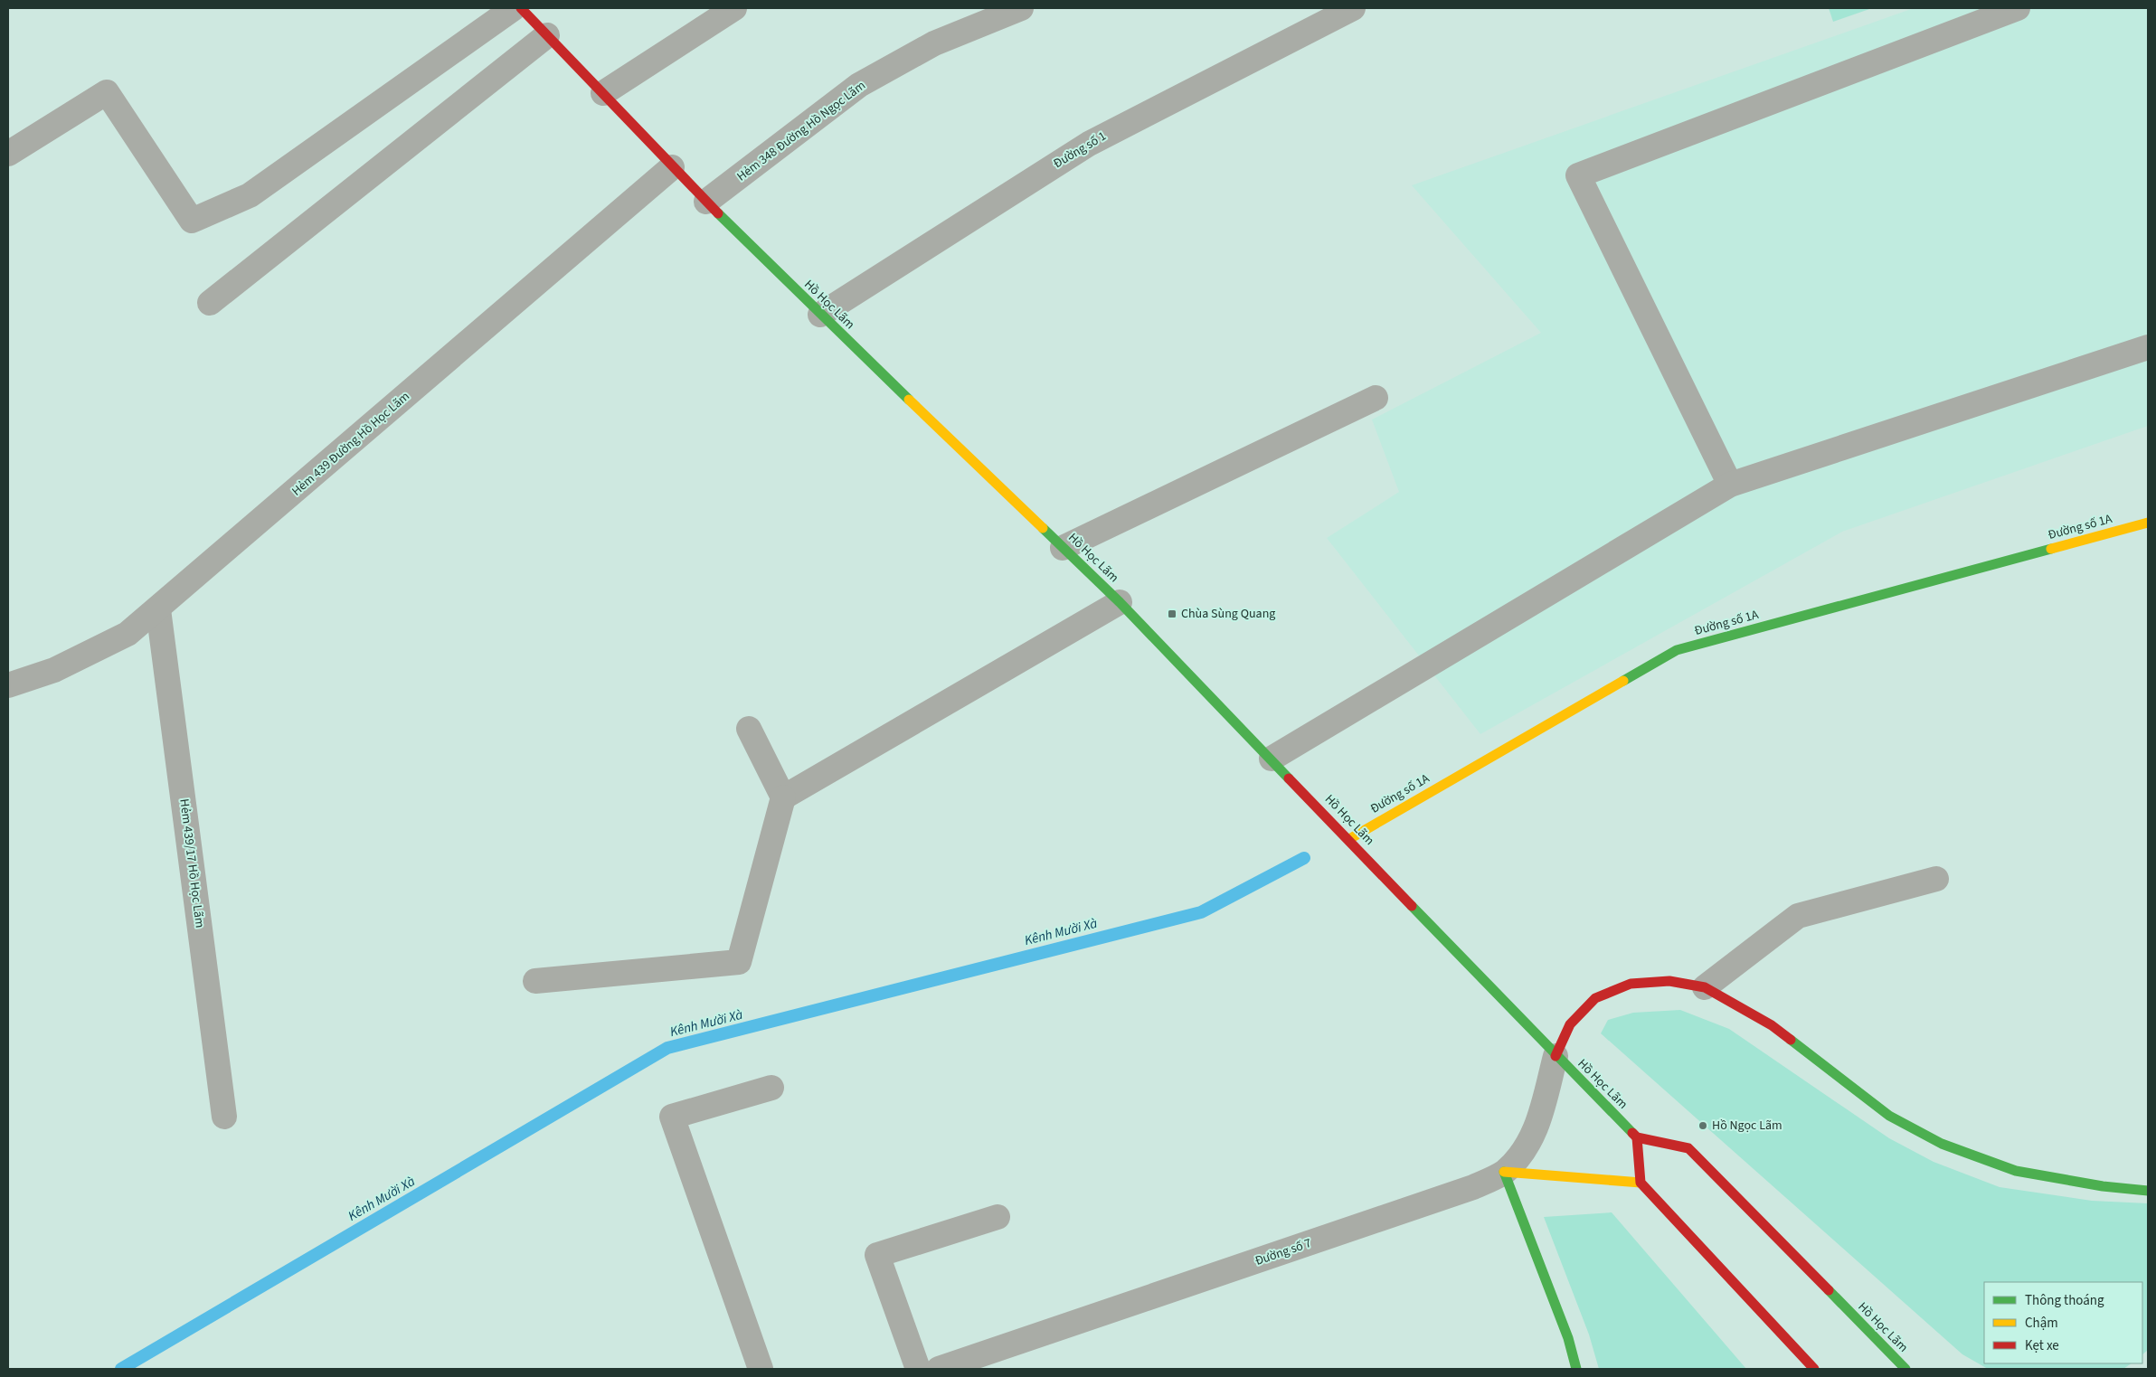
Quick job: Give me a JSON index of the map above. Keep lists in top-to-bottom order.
{
  "streets": {
    "main road": ["Hồ Học Lãm", "Đường số 1A"],
    "street": [
      "Hẻm 348 Đường Hồ Ngọc Lãm",
      "Đường số 1",
      "Hẻm 439 Đường Hồ Học Lãm",
      "Hẻm 439/17 Hồ Học Lãm",
      "Đường số 7"
    ]
  },
  "crossings": [
    ["Hẻm 348 Đường Hồ Ngọc Lãm", "Hồ Học Lãm"],
    ["Đường số 1", "Hồ Học Lãm"],
    ["Hồ Học Lãm", "Hẻm 439 Đường Hồ Học Lãm"],
    ["Hồ Học Lãm", "Đường số 1A"],
    ["Hồ Học Lãm", "Đường số 7"],
    ["Hẻm 439 Đường Hồ Học Lãm", "Hẻm 439/17 Hồ Học Lãm"]
  ],
  "water": ["Kênh Mười Xà"],
  "places": {
    "transit": ["Chùa Sùng Quang"],
    "other": ["Hồ Ngọc Lãm"]
  },
  "legend": ["Thông thoáng", "Chậm", "Kẹt xe"]
}
